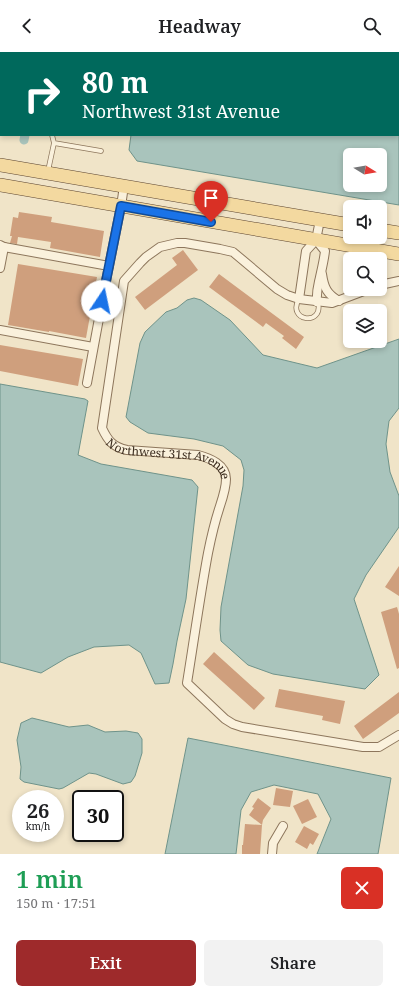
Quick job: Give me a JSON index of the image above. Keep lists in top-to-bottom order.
{
  "streets": {
    "street": ["Northwest 31st Avenue"]
  },
  "north": "right",
  "page": {
    "header": "Headway",
    "turn": ["80 m", "Northwest 31st Avenue"],
    "speed": "26 km/h",
    "limit": "30",
    "heading": ["1 min", "150 m · 17:51"],
    "buttons": ["Exit", "Share"]
  }
}
